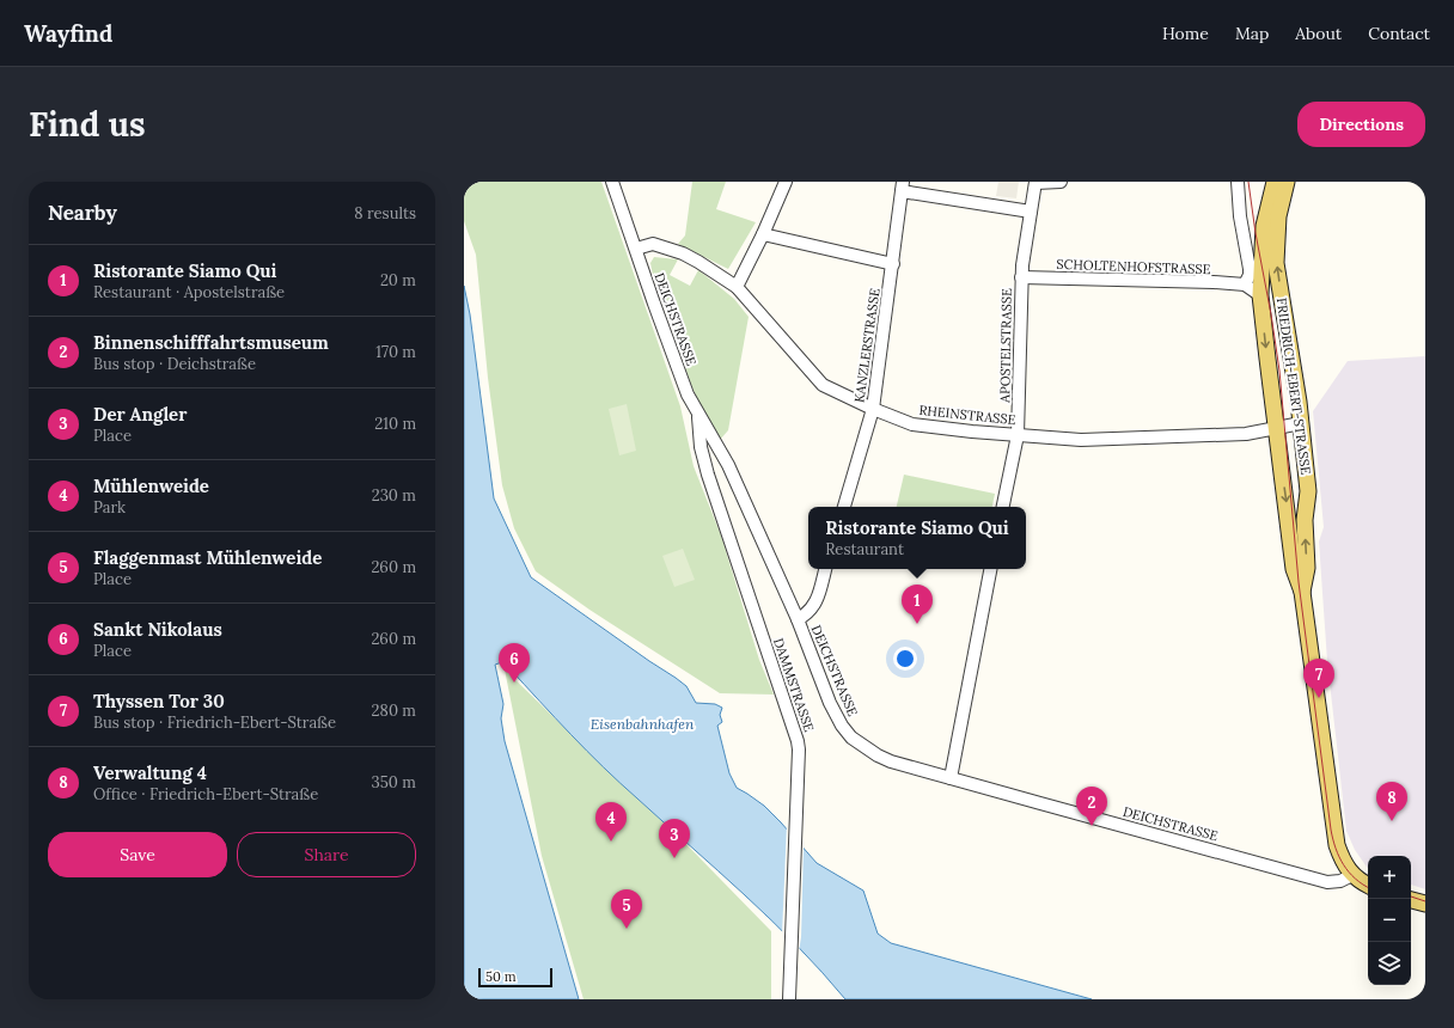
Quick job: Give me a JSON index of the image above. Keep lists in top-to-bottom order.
{
  "streets": {
    "main road": ["FRIEDRICH-EBERT-STRASSE"],
    "street": [
      "SCHOLTENHOFSTRASSE",
      "DEICHSTRASSE",
      "KANZLERSTRASSE",
      "APOSTELSTRASSE",
      "RHEINSTRASSE",
      "DAMMSTRASSE"
    ]
  },
  "crossings": [
    ["SCHOLTENHOFSTRASSE", "APOSTELSTRASSE"],
    ["SCHOLTENHOFSTRASSE", "FRIEDRICH-EBERT-STRASSE"],
    ["DEICHSTRASSE", "FRIEDRICH-EBERT-STRASSE"],
    ["DEICHSTRASSE", "RHEINSTRASSE"],
    ["DEICHSTRASSE", "DAMMSTRASSE"],
    ["KANZLERSTRASSE", "RHEINSTRASSE"],
    ["APOSTELSTRASSE", "RHEINSTRASSE"],
    ["FRIEDRICH-EBERT-STRASSE", "RHEINSTRASSE"]
  ],
  "water": ["Eisenbahnhafen"],
  "scale_bar": "50 m",
  "page": {
    "header": "Wayfind",
    "nav": [
      "Home",
      "Map",
      "About",
      "Contact"
    ],
    "buttons": [
      "Directions",
      ["Save", "Share"]
    ],
    "title": "Find us",
    "heading": ["Nearby", "8 results"],
    "list": [
      {
        "mark": "1",
        "name": "Ristorante Siamo Qui",
        "note": "Restaurant · Apostelstraße",
        "value": "20 m"
      },
      {
        "mark": "2",
        "name": "Binnenschifffahrtsmuseum",
        "note": "Bus stop · Deichstraße",
        "value": "170 m"
      },
      {
        "mark": "3",
        "name": "Der Angler",
        "note": "Place",
        "value": "210 m"
      },
      {
        "mark": "4",
        "name": "Mühlenweide",
        "note": "Park",
        "value": "230 m"
      },
      {
        "mark": "5",
        "name": "Flaggenmast Mühlenweide",
        "note": "Place",
        "value": "260 m"
      },
      {
        "mark": "6",
        "name": "Sankt Nikolaus",
        "note": "Place",
        "value": "260 m"
      },
      {
        "mark": "7",
        "name": "Thyssen Tor 30",
        "note": "Bus stop · Friedrich-Ebert-Straße",
        "value": "280 m"
      },
      {
        "mark": "8",
        "name": "Verwaltung 4",
        "note": "Office · Friedrich-Ebert-Straße",
        "value": "350 m"
      }
    ],
    "popup": ["Ristorante Siamo Qui", "Restaurant"],
    "pins": [
      "1",
      "6",
      "7",
      "8",
      "2",
      "4",
      "3",
      "5"
    ],
    "map_buttons": ["+", "−"],
    "scale": "50 m"
  }
}
